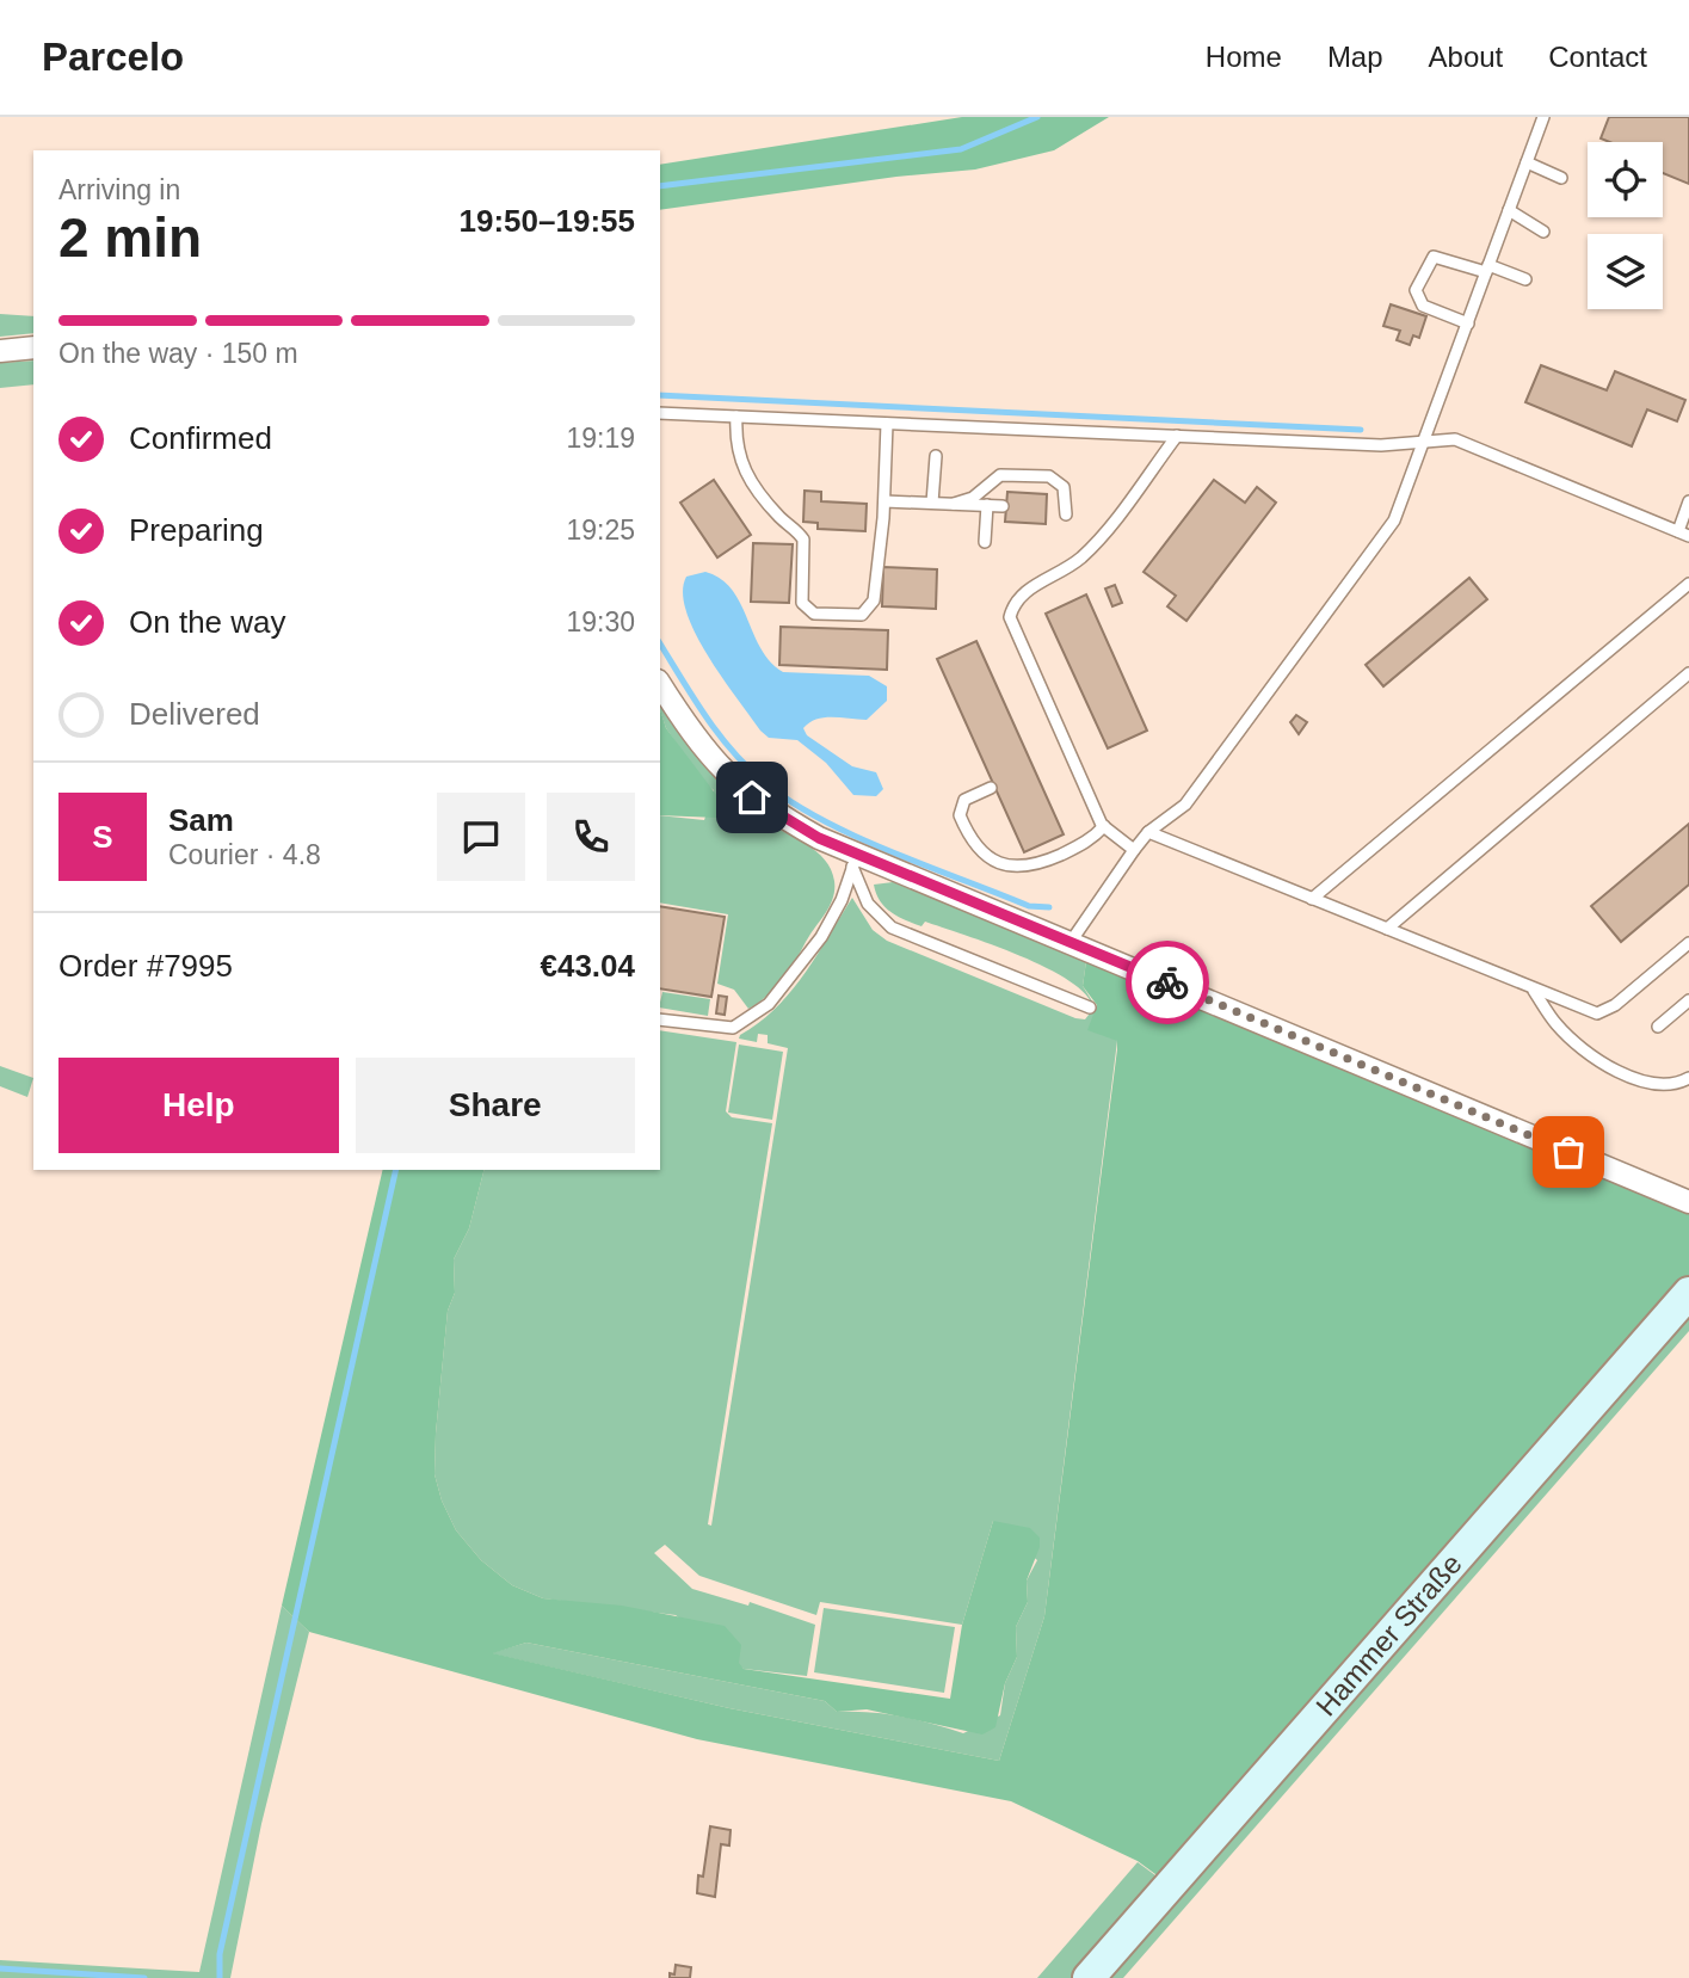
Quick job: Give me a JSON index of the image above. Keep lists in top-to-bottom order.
{
  "streets": {
    "main road": ["Hammer Straße"]
  },
  "page": {
    "header": "Parcelo",
    "nav": [
      "Home",
      "Map",
      "About",
      "Contact"
    ],
    "heading": ["2 min", "Arriving in", "19:50–19:55"],
    "panel": [
      "Sam",
      "Courier · 4.8",
      "Order #7995",
      "€43.04"
    ],
    "bar": "On the way · 150 m",
    "list": [
      ["Confirmed", "19:19"],
      ["Preparing", "19:25"],
      ["On the way", "19:30"],
      "Delivered"
    ],
    "round": "S",
    "buttons": ["Help", "Share"]
  }
}
